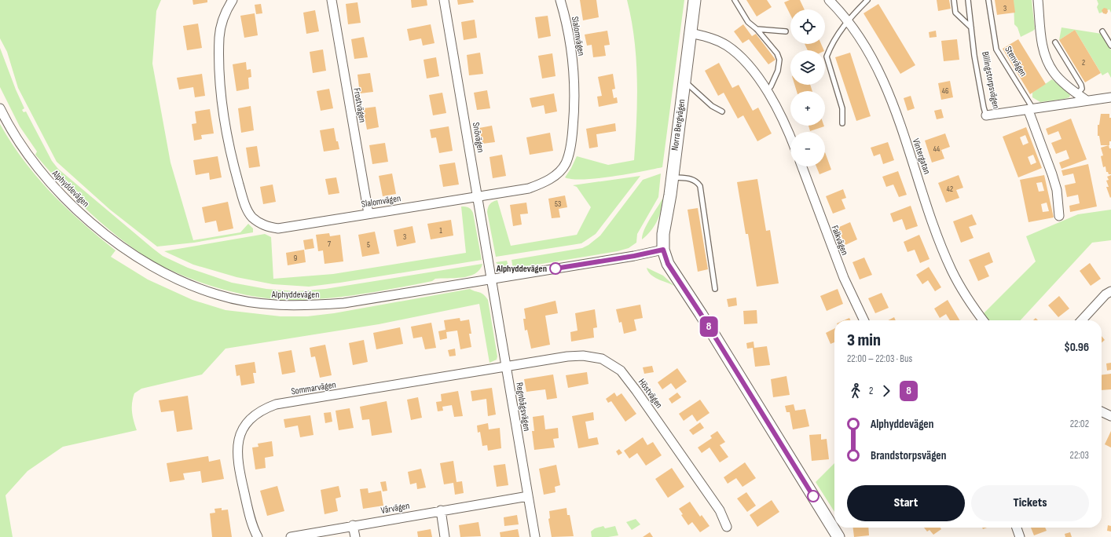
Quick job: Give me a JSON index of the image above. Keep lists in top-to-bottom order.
{
  "streets": {
    "street": [
      "Slalomvägen",
      "Billingstorpsvägen",
      "Frostvägen",
      "Norra Bergvägen",
      "Snövägen",
      "Vintergatan",
      "Alphyddevägen",
      "Falkvägen",
      "Sommarvägen",
      "Höstvägen",
      "Regnbågsvägen",
      "Vårvägen"
    ],
    "lane": ["Stenvägen"]
  },
  "crossings": [
    ["Slalomvägen", "Frostvägen"],
    ["Slalomvägen", "Snövägen"],
    ["Stenvägen", "Billingstorpsvägen"],
    ["Norra Bergvägen", "Alphyddevägen"],
    ["Snövägen", "Alphyddevägen"],
    ["Snövägen", "Regnbågsvägen"],
    ["Alphyddevägen", "Regnbågsvägen"],
    ["Sommarvägen", "Höstvägen"],
    ["Sommarvägen", "Regnbågsvägen"],
    ["Höstvägen", "Regnbågsvägen"],
    ["Regnbågsvägen", "Vårvägen"]
  ],
  "places": ["Alphyddevägen"],
  "lines": ["bus line 8"],
  "house_numbers": [
    "3",
    "2",
    "46",
    "44",
    "42",
    "53",
    "1",
    "3",
    "7",
    "5",
    "9"
  ],
  "page": {
    "on_map": "8",
    "map_buttons": ["+", "−"],
    "heading": ["3 min", "22:00 – 22:03 · Bus", "$0.96"],
    "legs": ["2", "8"],
    "list": [
      {
        "name": "Alphyddevägen",
        "value": "22:02"
      },
      {
        "name": "Brandstorpsvägen",
        "value": "22:03"
      }
    ],
    "buttons": ["Start", "Tickets"]
  }
}
